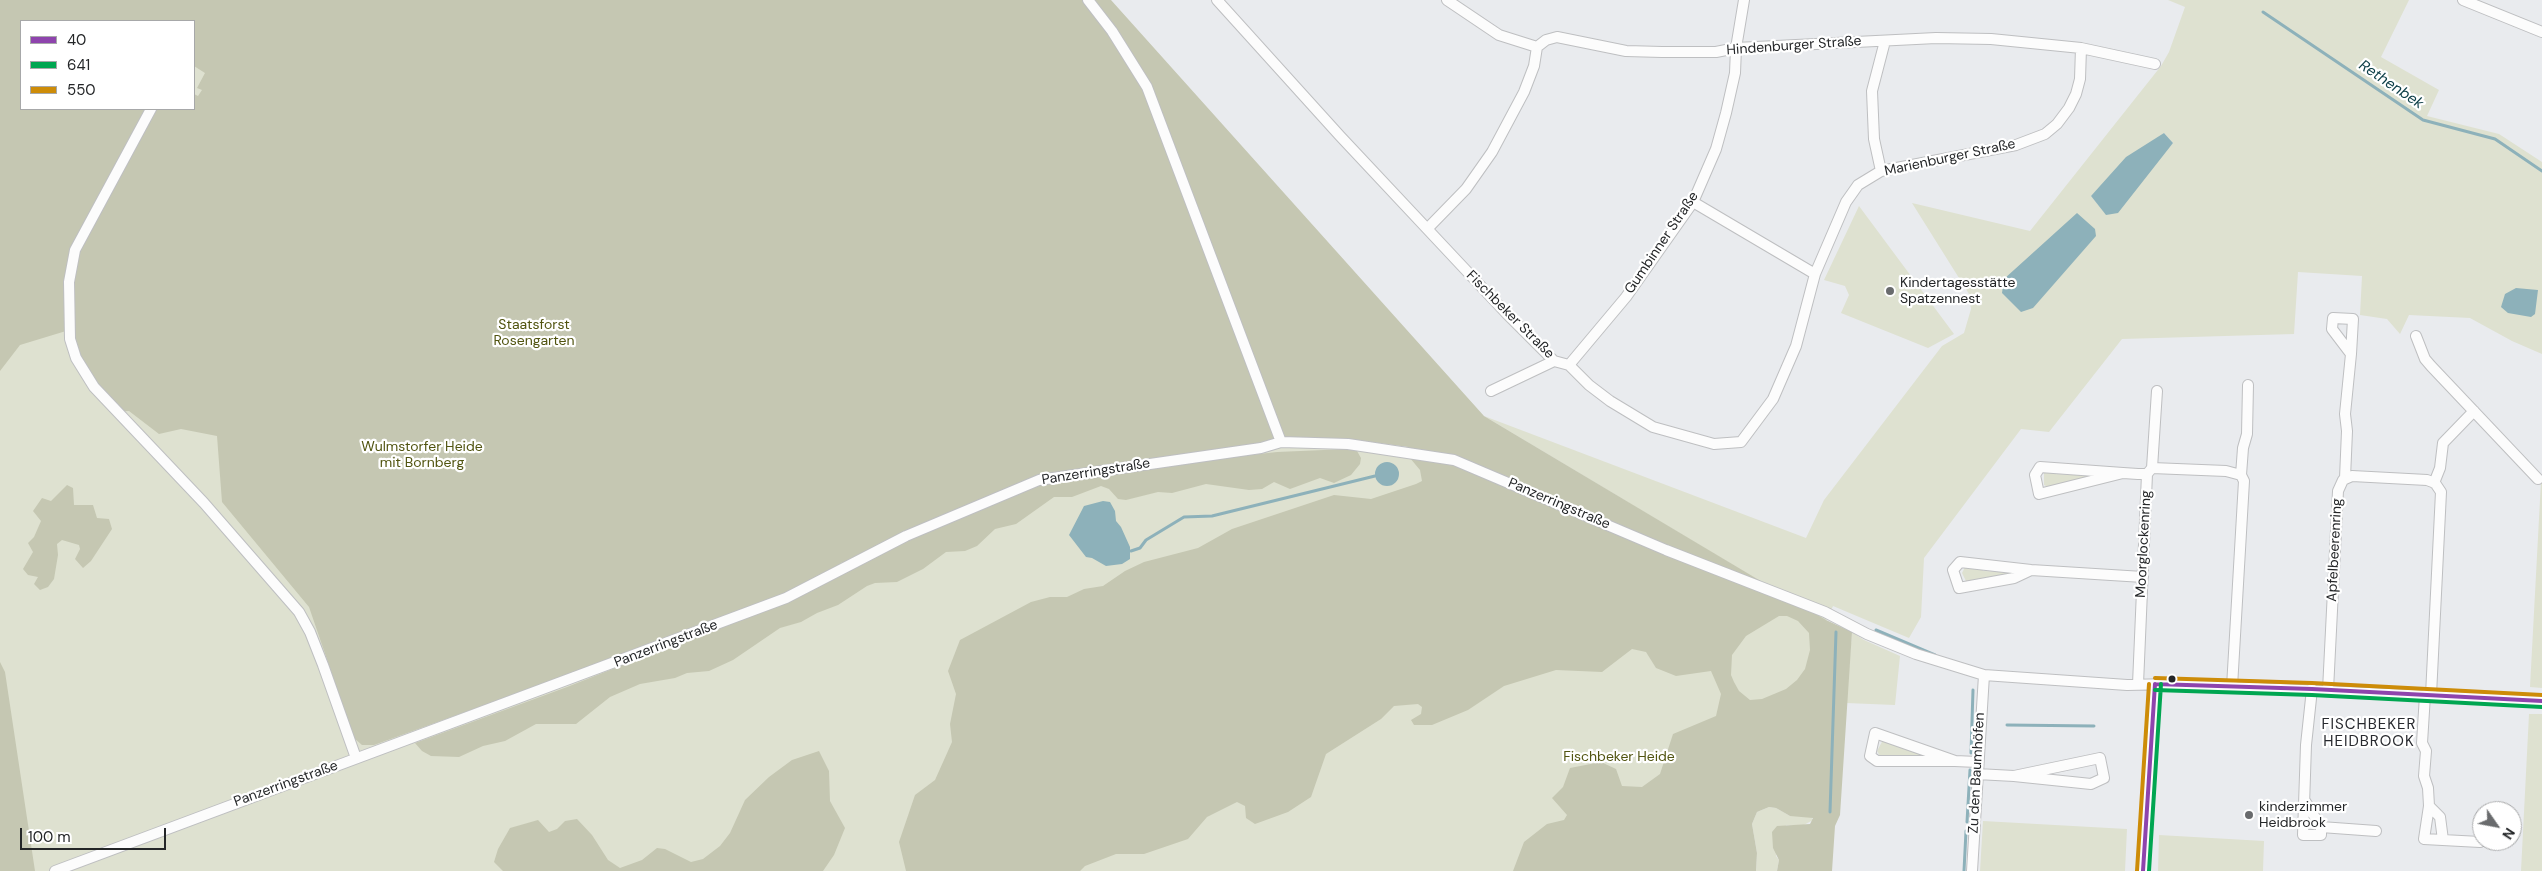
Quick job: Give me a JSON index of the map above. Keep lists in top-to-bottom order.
{
  "streets": {
    "street": [
      "Hindenburger Straße",
      "Marienburger Straße",
      "Gumbinner Straße",
      "Fischbeker Straße",
      "Panzerringstraße",
      "Moorglockenring",
      "Apfelbeerenring",
      "Zu den Baumhöfen"
    ]
  },
  "crossings": [
    ["Hindenburger Straße", "Marienburger Straße"],
    ["Hindenburger Straße", "Gumbinner Straße"],
    ["Marienburger Straße", "Fischbeker Straße"],
    ["Gumbinner Straße", "Fischbeker Straße"],
    ["Panzerringstraße", "Moorglockenring"],
    ["Panzerringstraße", "Apfelbeerenring"],
    ["Panzerringstraße", "Zu den Baumhöfen"]
  ],
  "districts": ["FISCHBEKER HEIDBROOK"],
  "water": ["Rethenbek"],
  "parks": ["Staatsforst Rosengarten", "Wulmstorfer Heide mit Bornberg", "Fischbeker Heide"],
  "places": ["Kindertagesstätte Spatzennest", "kinderzimmer Heidbrook"],
  "lines": ["transit line 550", "transit line 40", "transit line 641"],
  "legend": ["40", "641", "550"],
  "scale_bar": "100 m",
  "north": "bottom right"
}
